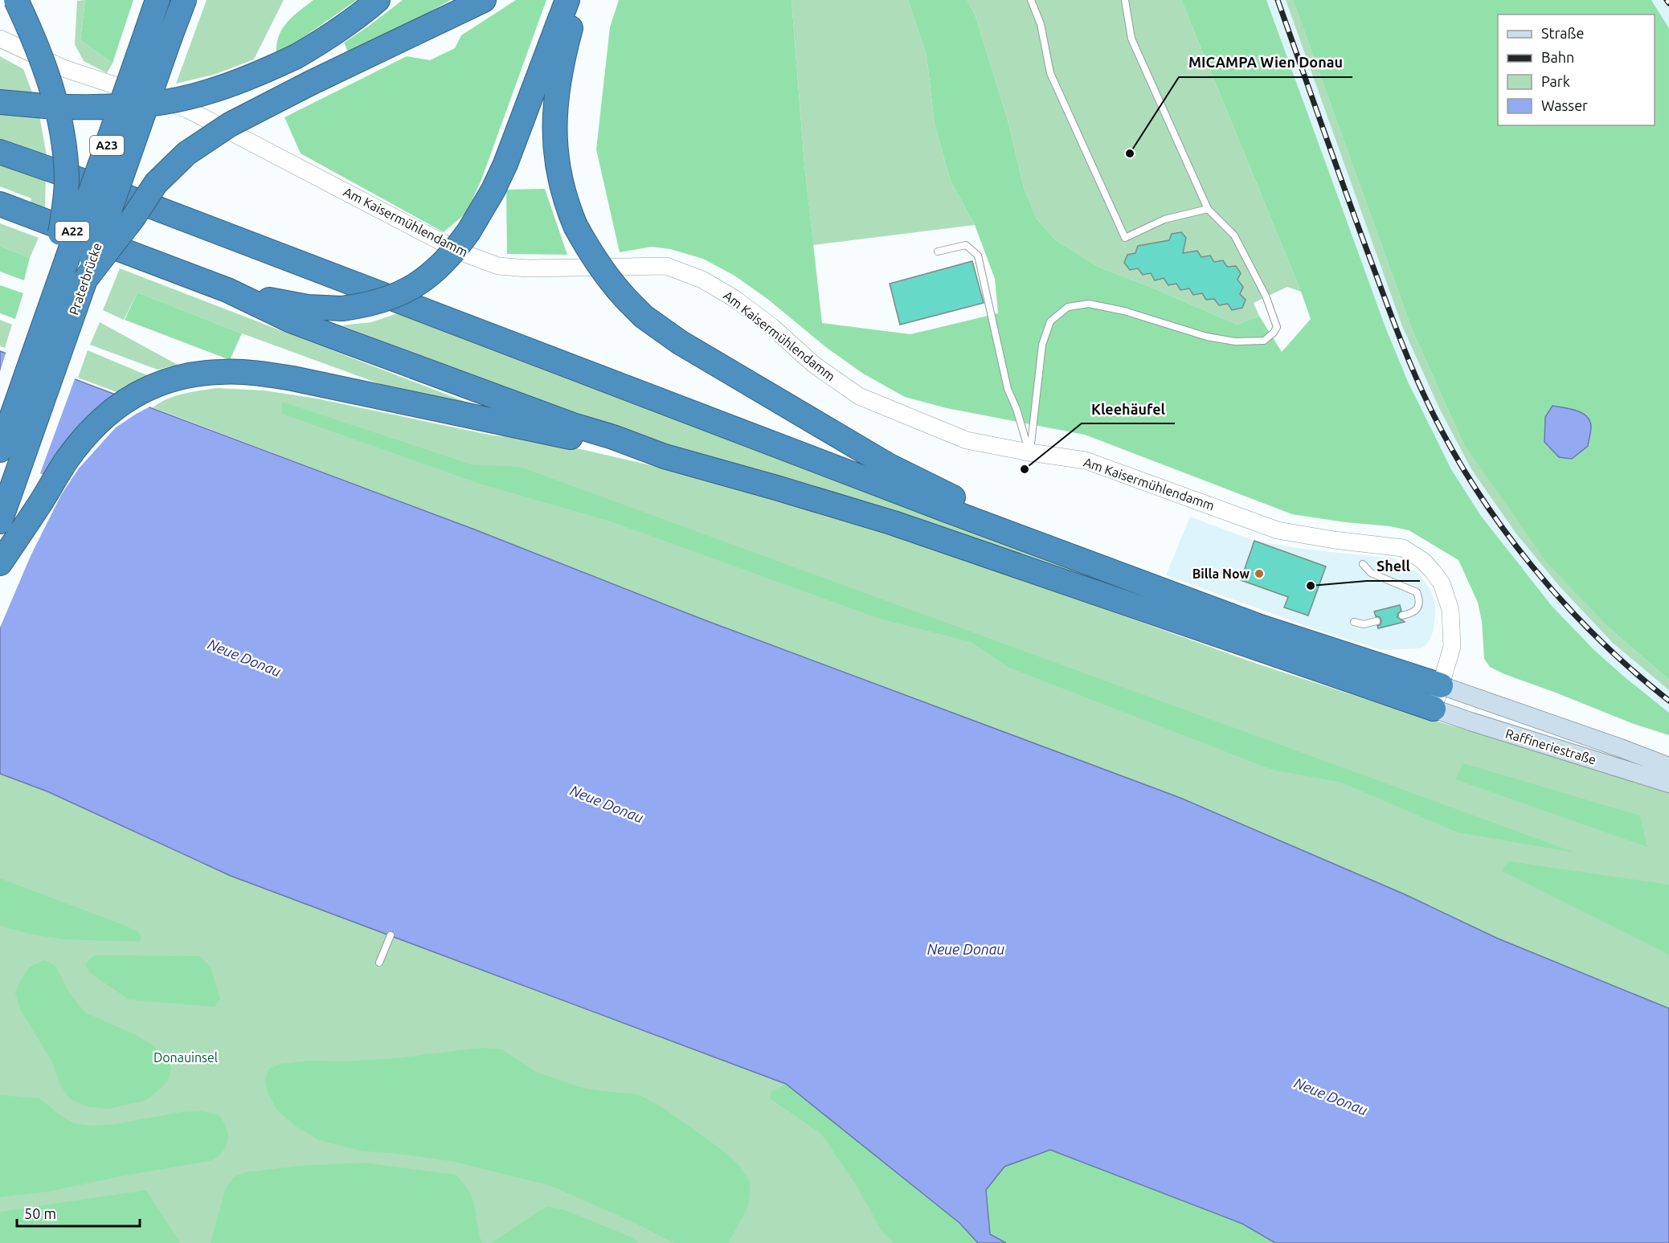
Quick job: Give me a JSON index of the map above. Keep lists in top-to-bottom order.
{
  "streets": {
    "highway": ["A23", "A22", "Praterbrücke"],
    "main road": ["Raffineriestraße"],
    "street": ["Am Kaisermühlendamm"]
  },
  "crossings": [
    ["Am Kaisermühlendamm", "Raffineriestraße"]
  ],
  "water": ["Neue Donau"],
  "parks": ["Donauinsel"],
  "places": [
    "MICAMPA Wien Donau",
    "Kleehäufel",
    "Billa Now",
    "Shell"
  ],
  "legend": [
    "Straße",
    "Bahn",
    "Park",
    "Wasser"
  ],
  "scale_bar": "50 m"
}
